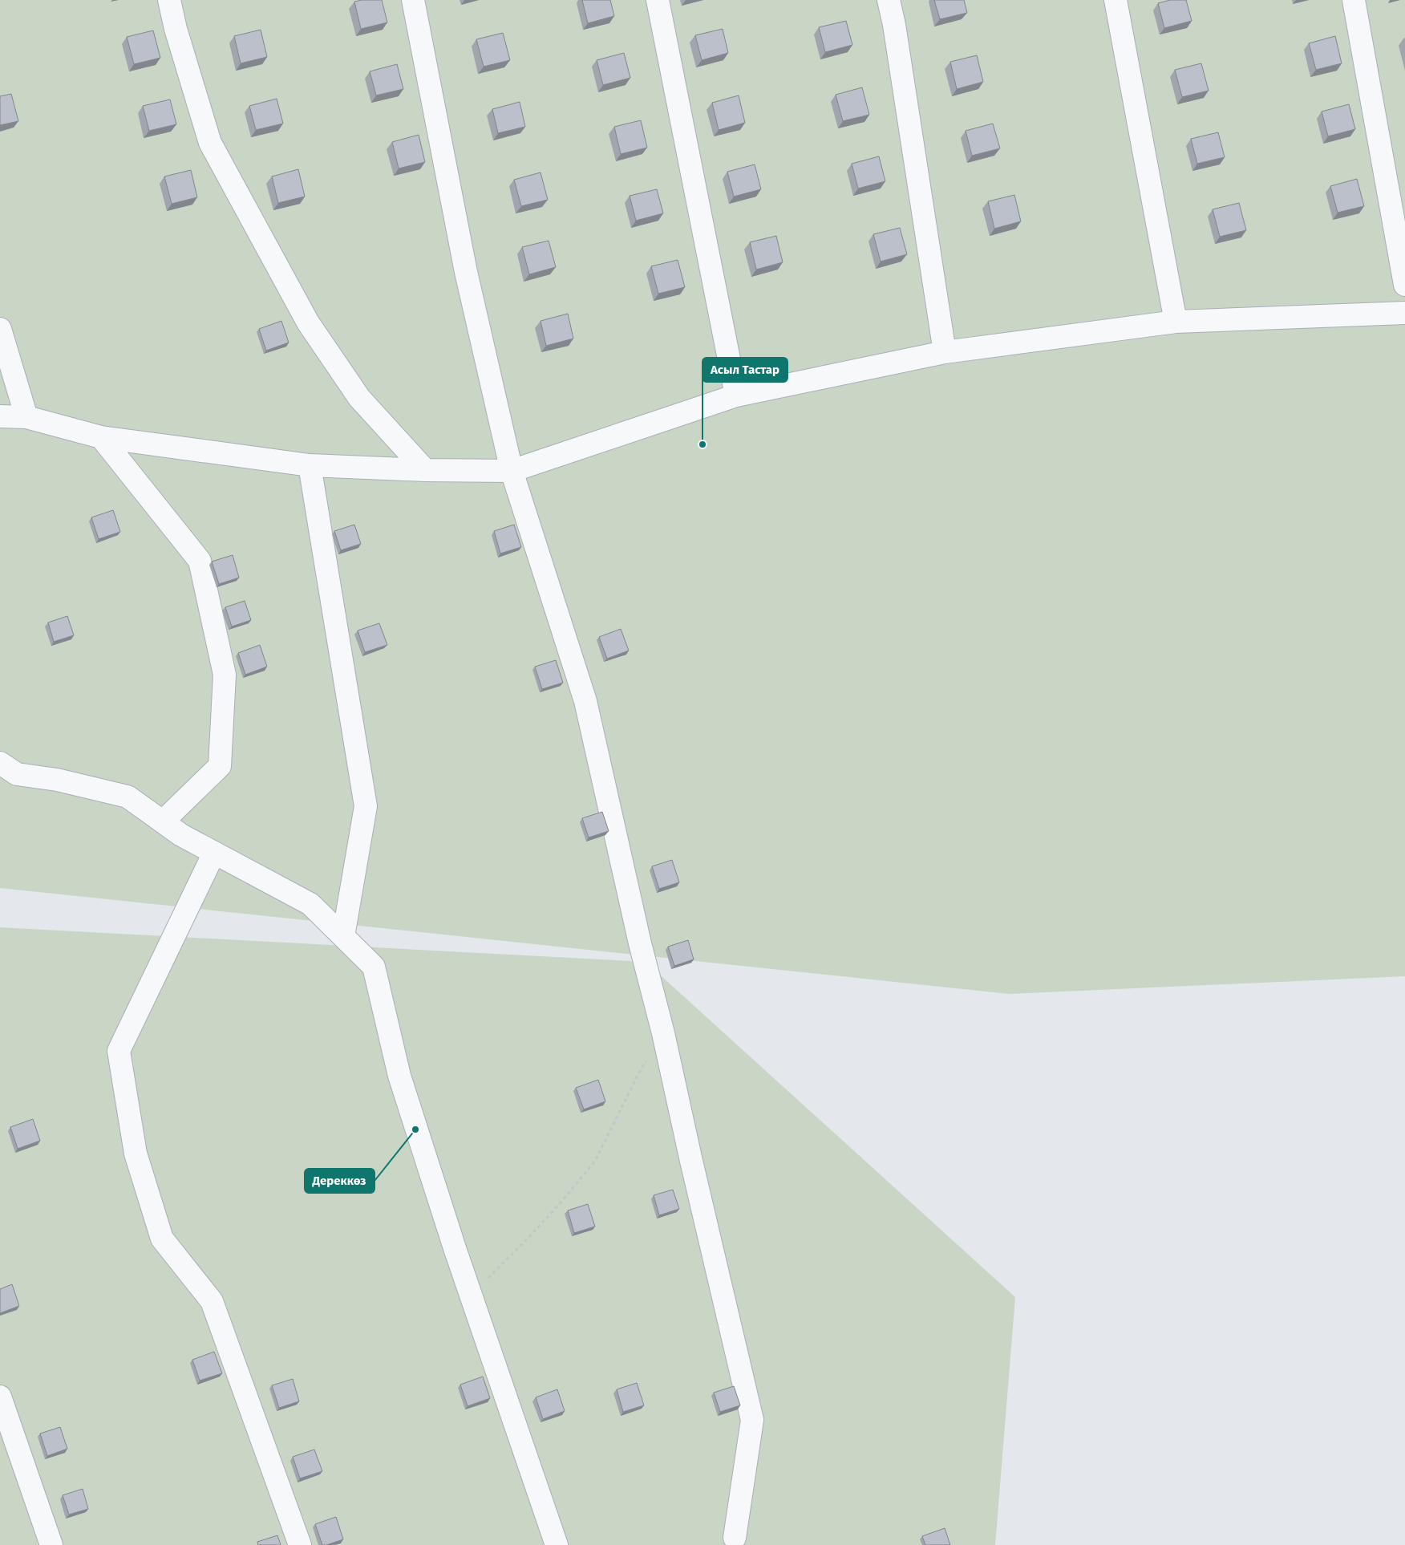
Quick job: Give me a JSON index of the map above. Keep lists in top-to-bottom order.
{
  "places": ["Асыл Тастар", "Дереккөз"]
}
